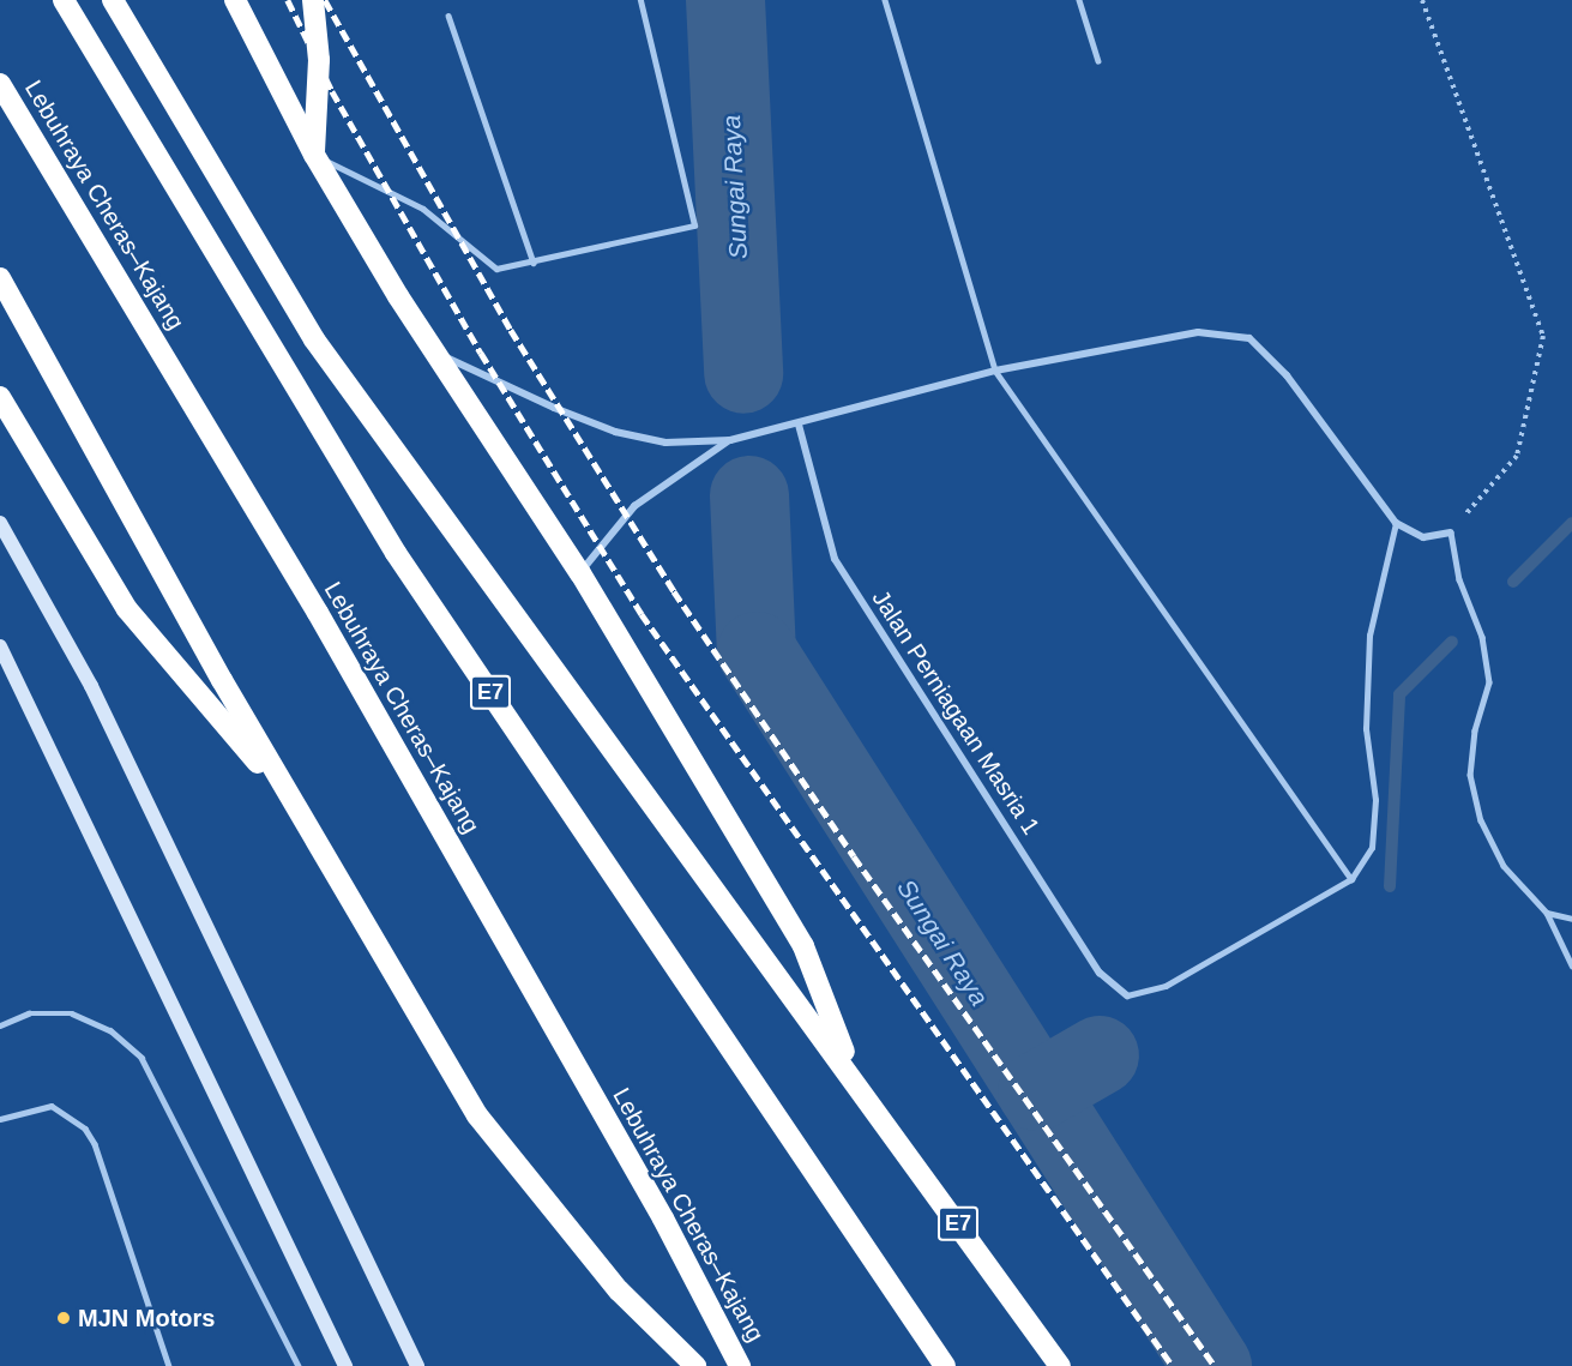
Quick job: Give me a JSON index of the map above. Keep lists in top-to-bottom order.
{
  "streets": {
    "highway": ["Lebuhraya Cheras–Kajang", "E7"],
    "street": ["Jalan Perniagaan Masria 1"]
  },
  "water": ["Sungai Raya"],
  "places": ["MJN Motors"]
}
